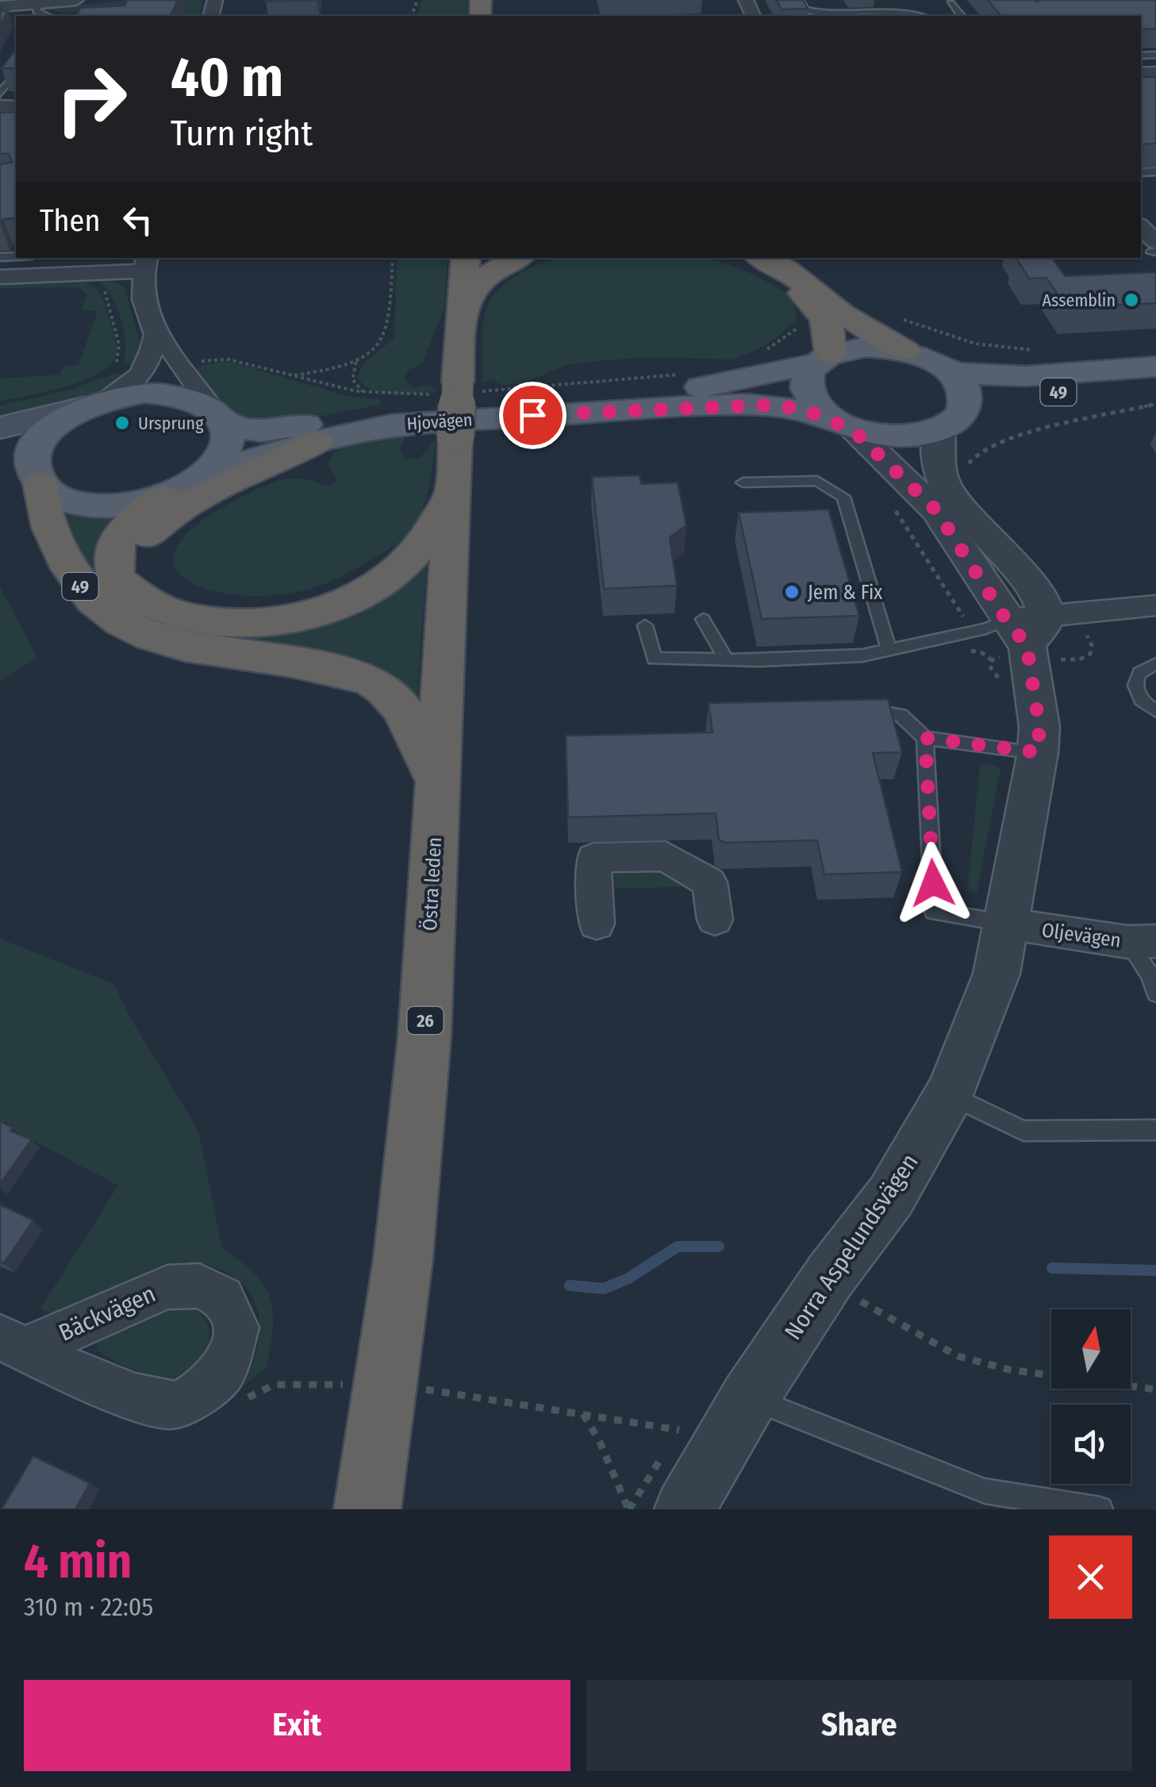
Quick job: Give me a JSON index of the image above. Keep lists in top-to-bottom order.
{
  "streets": {
    "highway": ["49", "Östra leden", "26"],
    "main road": ["Hjovägen"],
    "street": ["Oljevägen", "Norra Aspelundsvägen"]
  },
  "crossings": [
    ["49", "Hjovägen"],
    ["49", "Östra leden"],
    ["49", "Norra Aspelundsvägen"],
    ["Hjovägen", "Norra Aspelundsvägen"],
    ["Oljevägen", "Norra Aspelundsvägen"]
  ],
  "places": ["Assemblin", "Ursprung", "Jem & Fix"],
  "north": "top",
  "page": {
    "turn": ["40 m", "Turn right"],
    "then": "Then",
    "heading": ["4 min", "310 m · 22:05"],
    "buttons": ["Exit", "Share"]
  }
}
